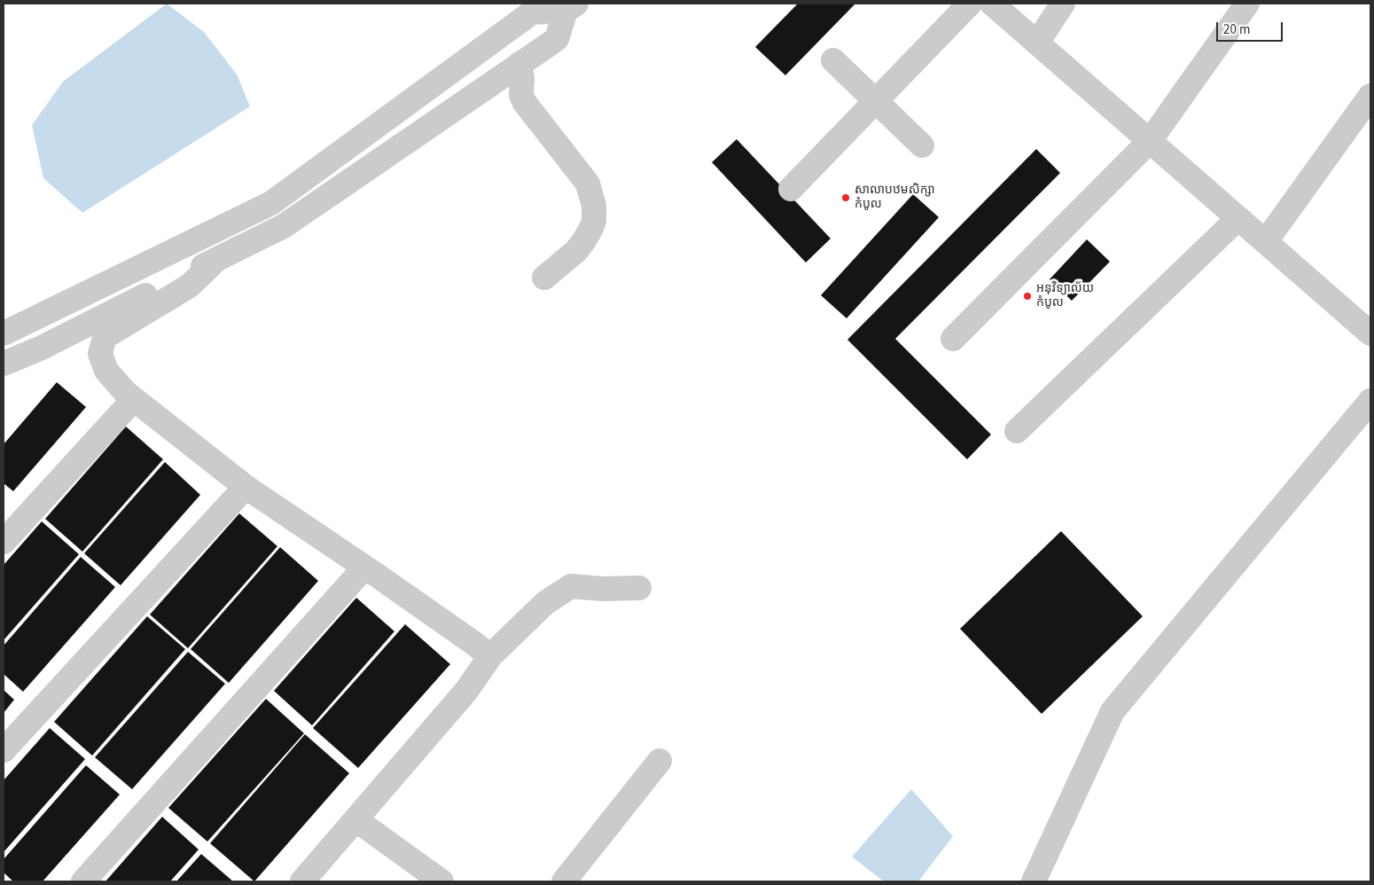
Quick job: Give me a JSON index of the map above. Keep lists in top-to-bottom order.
{
  "places": ["សាលាបឋមសិក្សា កំបូល", "អនុវិទ្យាល័យ កំបូល"],
  "scale_bar": "20 m"
}
